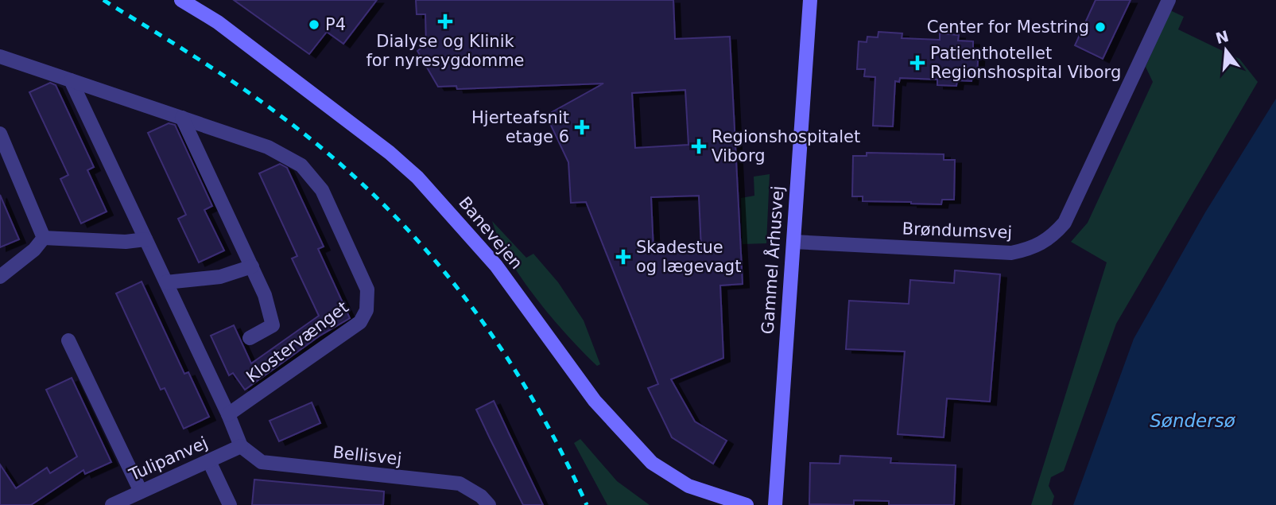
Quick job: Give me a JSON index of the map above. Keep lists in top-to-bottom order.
{
  "streets": {
    "main road": ["Banevejen", "Gammel Århusvej"],
    "street": [
      "Brøndumsvej",
      "Klostervænget",
      "Bellisvej",
      "Tulipanvej"
    ]
  },
  "crossings": [
    ["Brøndumsvej", "Gammel Århusvej"],
    ["Bellisvej", "Tulipanvej"]
  ],
  "water": ["Søndersø"],
  "places": {
    "health": [
      "Dialyse og Klinik for nyresygdomme",
      "Patienthotellet Regionshospital Viborg",
      "Hjerteafsnit etage 6",
      "Regionshospitalet Viborg",
      "Skadestue og lægevagt"
    ],
    "other": ["P4", "Center for Mestring"]
  },
  "north": "top"
}
